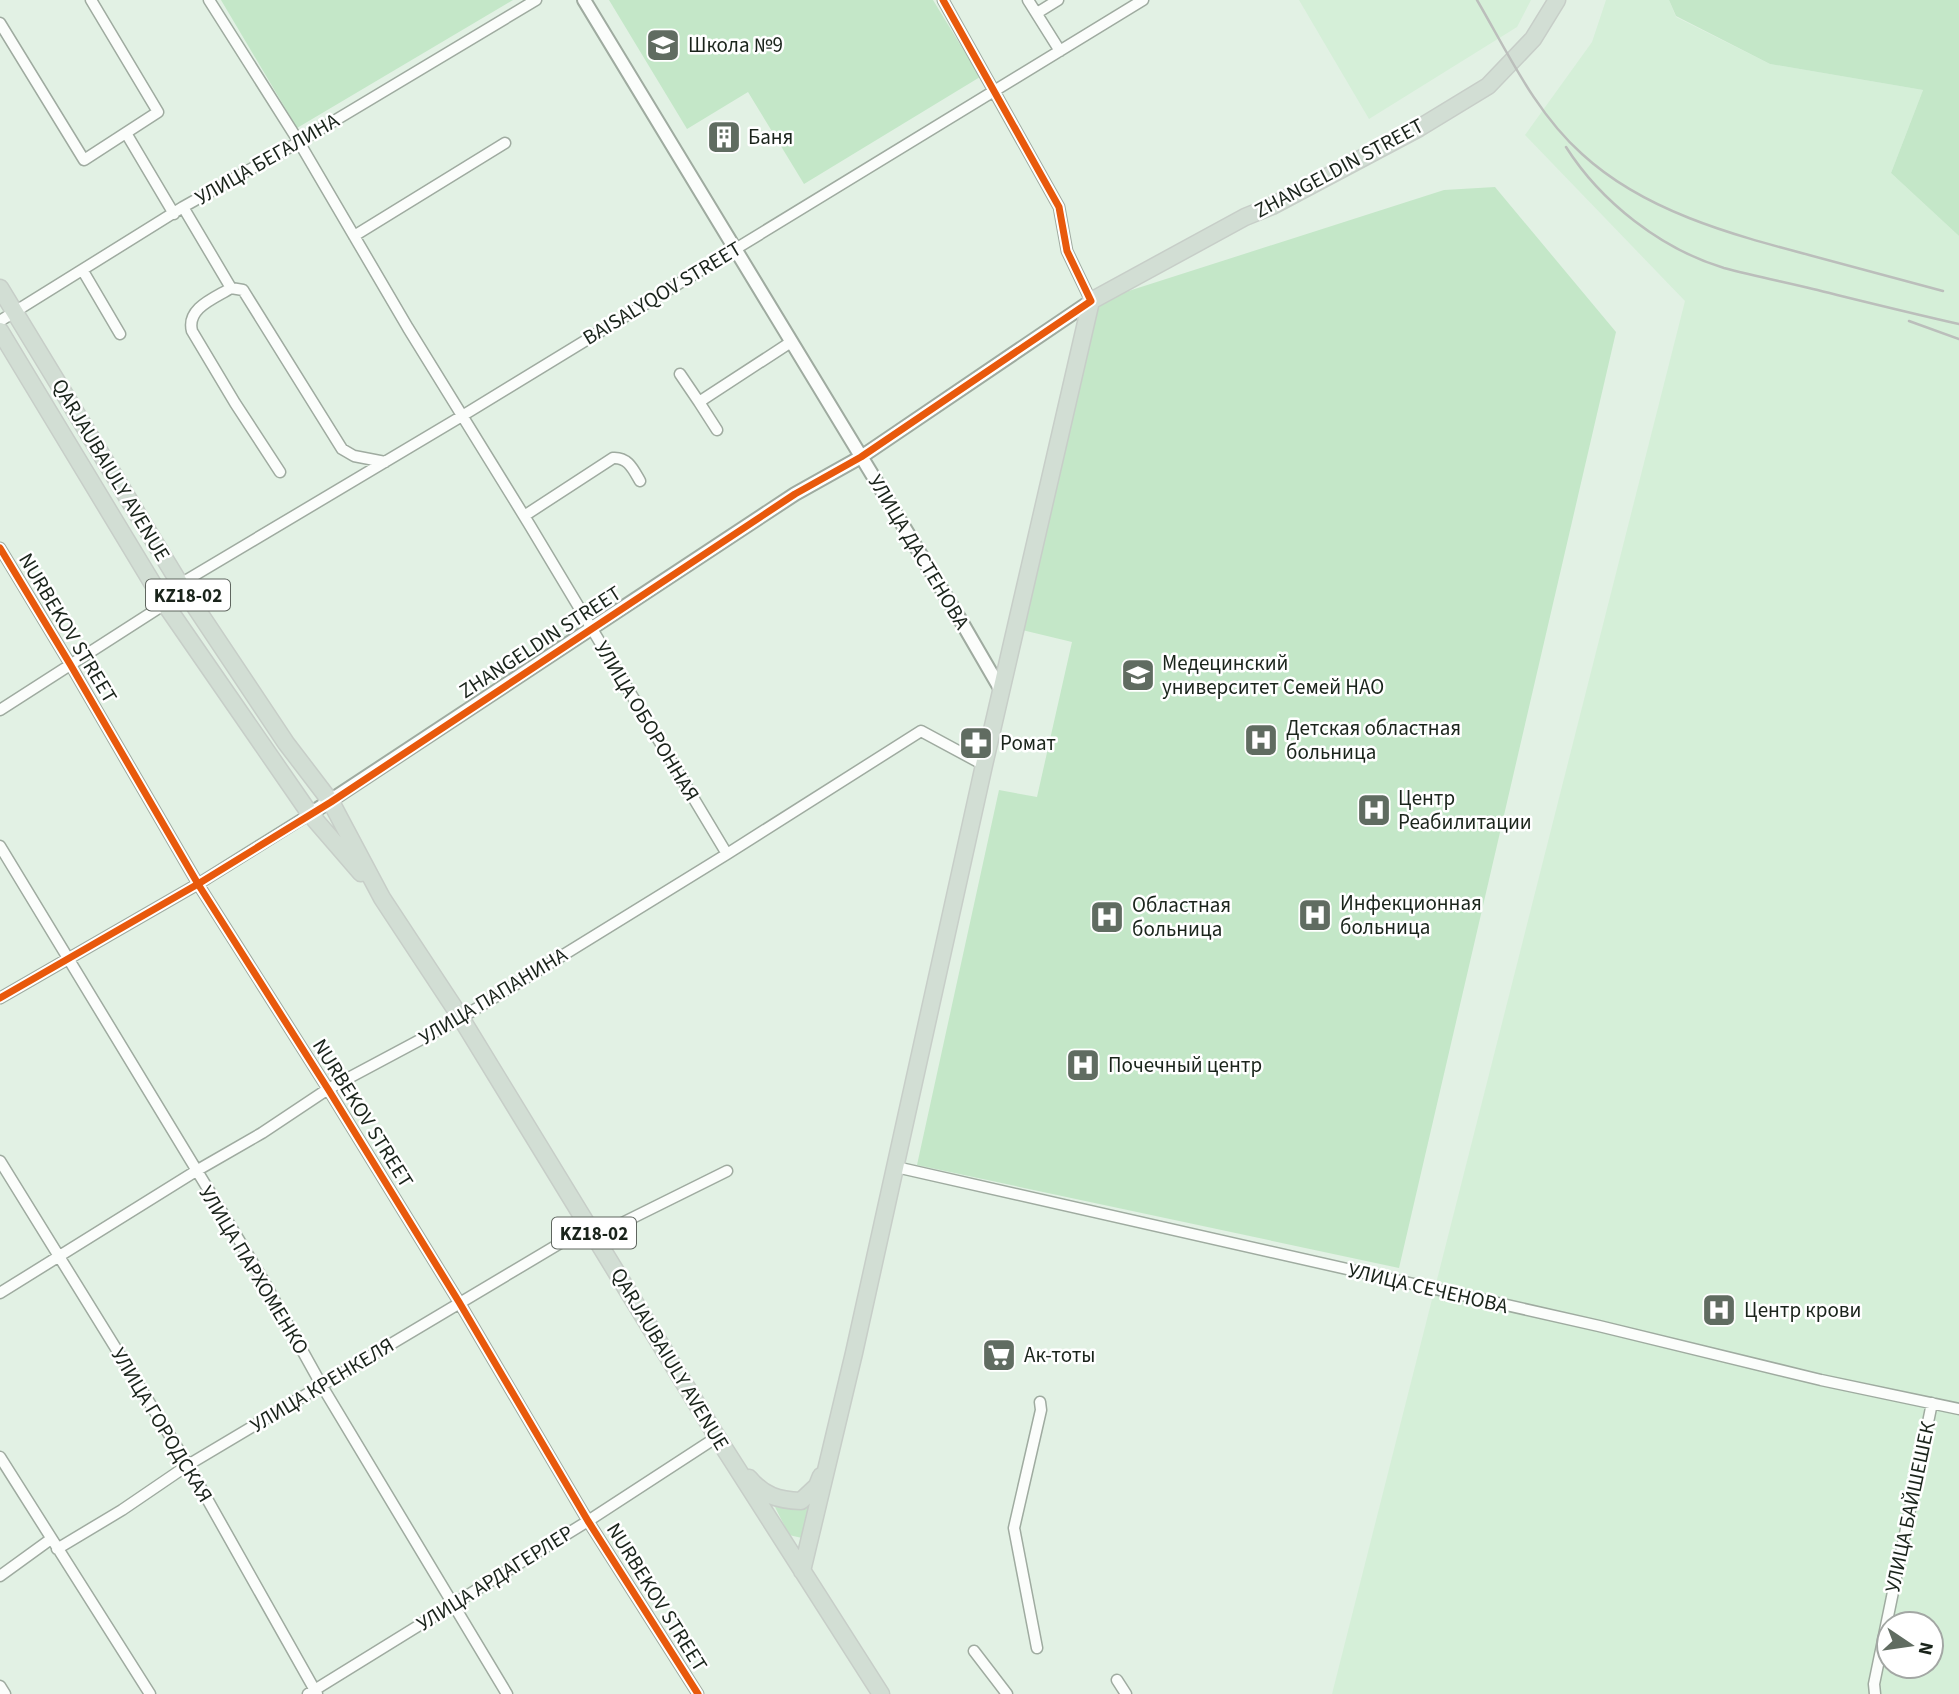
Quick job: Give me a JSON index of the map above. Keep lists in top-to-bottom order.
{
  "streets": {
    "highway": ["ZHANGELDIN STREET", "QARJAUBAIULY AVENUE", "KZ18-02"],
    "street": [
      "УЛИЦА БЕГАЛИНА",
      "BAISALYQOV STREET",
      "УЛИЦА ДАСТЕНОВА",
      "NURBEKOV STREET",
      "УЛИЦА ОБОРОННАЯ",
      "УЛИЦА ПАПАНИНА",
      "УЛИЦА ПАРХОМЕНКО",
      "УЛИЦА СЕЧЕНОВА",
      "УЛИЦА КРЕНКЕЛЯ",
      "УЛИЦА ГОРОДСКАЯ",
      "УЛИЦА БАЙШЕШЕК",
      "УЛИЦА АРДАГЕРЛЕР"
    ]
  },
  "crossings": [
    ["УЛИЦА БЕГАЛИНА", "QARJAUBAIULY AVENUE"],
    ["УЛИЦА БЕГАЛИНА", "УЛИЦА ОБОРОННАЯ"],
    ["ZHANGELDIN STREET", "QARJAUBAIULY AVENUE"],
    ["ZHANGELDIN STREET", "УЛИЦА ДАСТЕНОВА"],
    ["ZHANGELDIN STREET", "NURBEKOV STREET"],
    ["ZHANGELDIN STREET", "УЛИЦА ОБОРОННАЯ"],
    ["ZHANGELDIN STREET", "УЛИЦА ПАРХОМЕНКО"],
    ["BAISALYQOV STREET", "QARJAUBAIULY AVENUE"],
    ["BAISALYQOV STREET", "УЛИЦА ДАСТЕНОВА"],
    ["BAISALYQOV STREET", "УЛИЦА ОБОРОННАЯ"],
    ["QARJAUBAIULY AVENUE", "KZ18-02"],
    ["QARJAUBAIULY AVENUE", "УЛИЦА ПАПАНИНА"],
    ["QARJAUBAIULY AVENUE", "УЛИЦА КРЕНКЕЛЯ"],
    ["QARJAUBAIULY AVENUE", "УЛИЦА АРДАГЕРЛЕР"],
    ["NURBEKOV STREET", "УЛИЦА ПАПАНИНА"],
    ["NURBEKOV STREET", "УЛИЦА КРЕНКЕЛЯ"],
    ["NURBEKOV STREET", "УЛИЦА АРДАГЕРЛЕР"],
    ["УЛИЦА ОБОРОННАЯ", "УЛИЦА ПАПАНИНА"],
    ["УЛИЦА ПАПАНИНА", "УЛИЦА ПАРХОМЕНКО"],
    ["УЛИЦА ПАПАНИНА", "УЛИЦА ГОРОДСКАЯ"],
    ["УЛИЦА ПАРХОМЕНКО", "УЛИЦА КРЕНКЕЛЯ"],
    ["УЛИЦА ПАРХОМЕНКО", "УЛИЦА АРДАГЕРЛЕР"],
    ["УЛИЦА СЕЧЕНОВА", "УЛИЦА БАЙШЕШЕК"],
    ["УЛИЦА КРЕНКЕЛЯ", "УЛИЦА ГОРОДСКАЯ"],
    ["УЛИЦА ГОРОДСКАЯ", "УЛИЦА АРДАГЕРЛЕР"]
  ],
  "places": {
    "school or university": ["Школа №9", "Медецинский университет Семей НАО"],
    "building": ["Баня"],
    "hospital": [
      "Детская областная больница",
      "Центр Реабилитации",
      "Инфекционная больница",
      "Областная больница",
      "Почечный центр",
      "Центр крови"
    ],
    "pharmacy": ["Ромат"],
    "supermarket": ["Ак-тоты"]
  },
  "north": "right"
}
